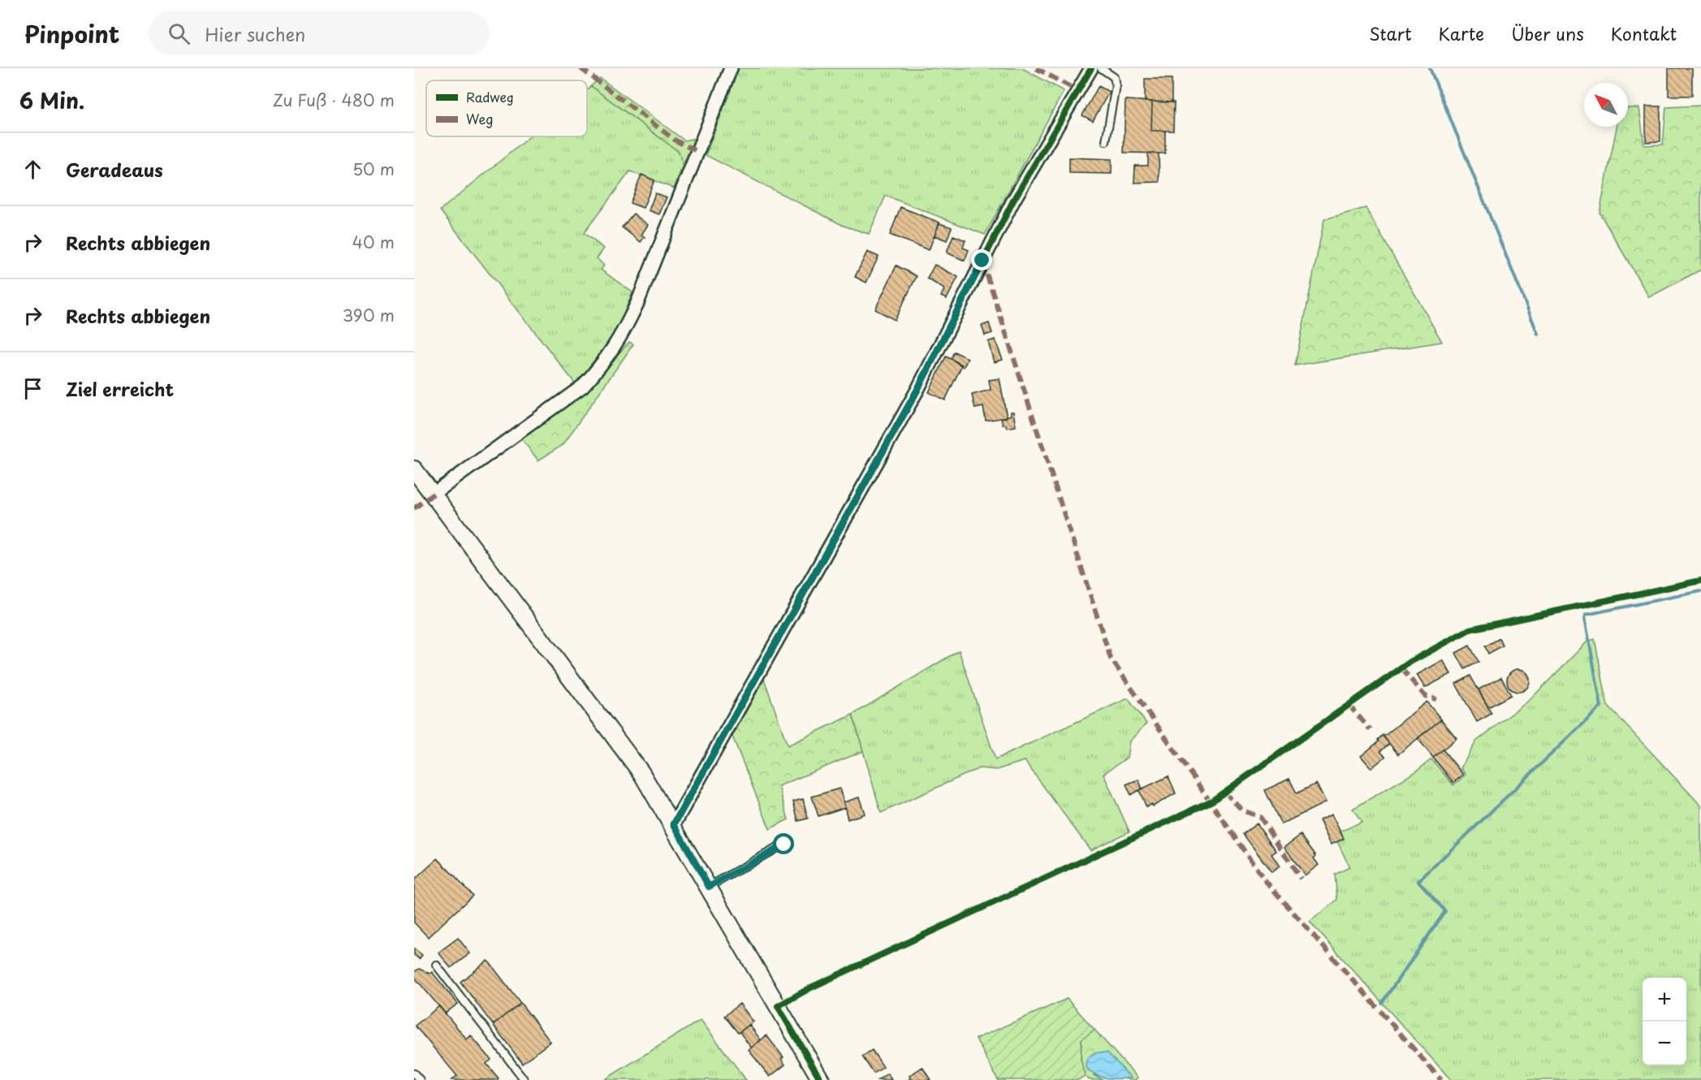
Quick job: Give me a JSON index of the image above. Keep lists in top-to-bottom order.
{
  "legend": ["Radweg", "Weg"],
  "north": "top left",
  "page": {
    "header": "Pinpoint",
    "search": "Hier suchen",
    "nav": [
      "Start",
      "Karte",
      "Über uns",
      "Kontakt"
    ],
    "heading": ["6 Min.", "Zu Fuß · 480 m"],
    "list": [
      ["Geradeaus", "50 m"],
      ["Rechts abbiegen", "40 m"],
      ["Rechts abbiegen", "390 m"],
      "Ziel erreicht"
    ],
    "map_buttons": ["+", "−"]
  }
}
